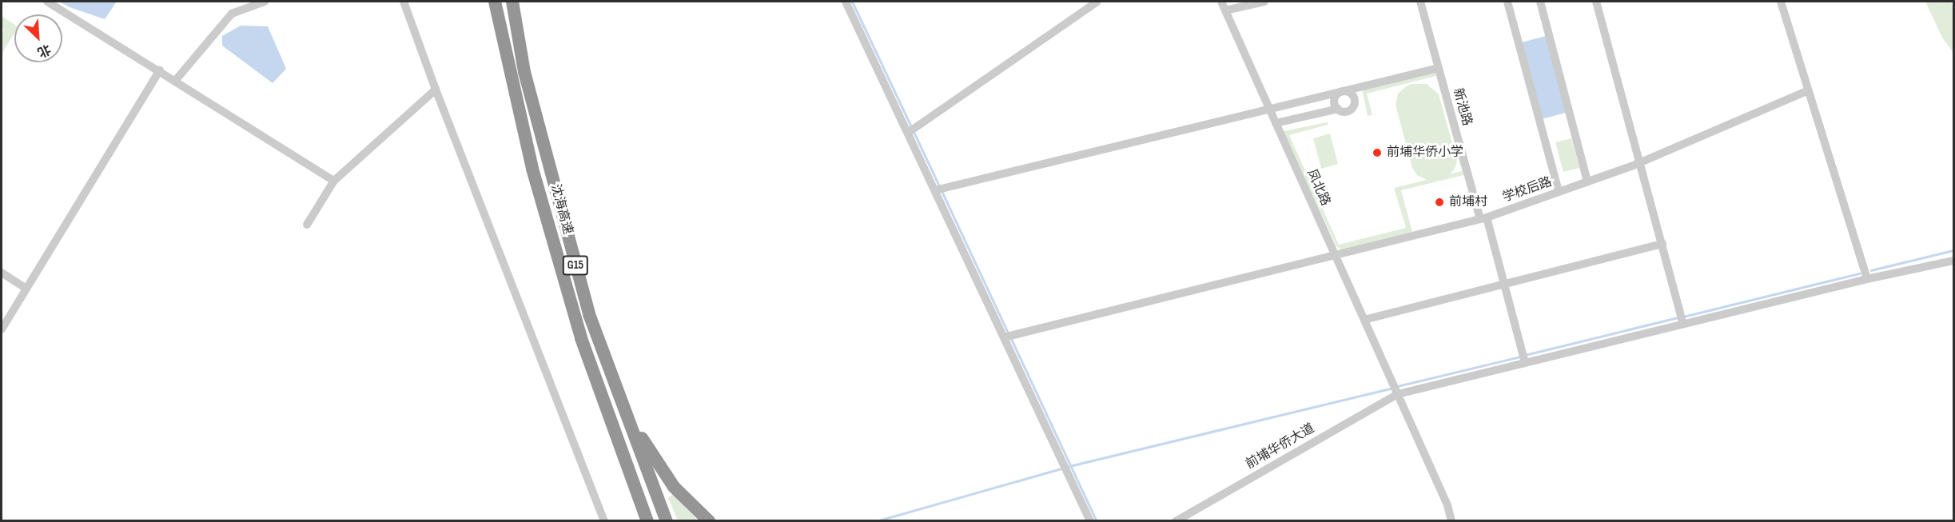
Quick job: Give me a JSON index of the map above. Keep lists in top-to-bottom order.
{
  "streets": {
    "highway": ["沈海高速", "G15"],
    "street": [
      "新池路",
      "凤北路",
      "学校后路",
      "前埔华侨大道"
    ]
  },
  "crossings": [
    ["新池路", "学校后路"],
    ["新池路", "前埔华侨大道"],
    ["凤北路", "学校后路"],
    ["凤北路", "前埔华侨大道"]
  ],
  "places": ["前埔华侨小学", "前埔村"],
  "north": "bottom right"
}
